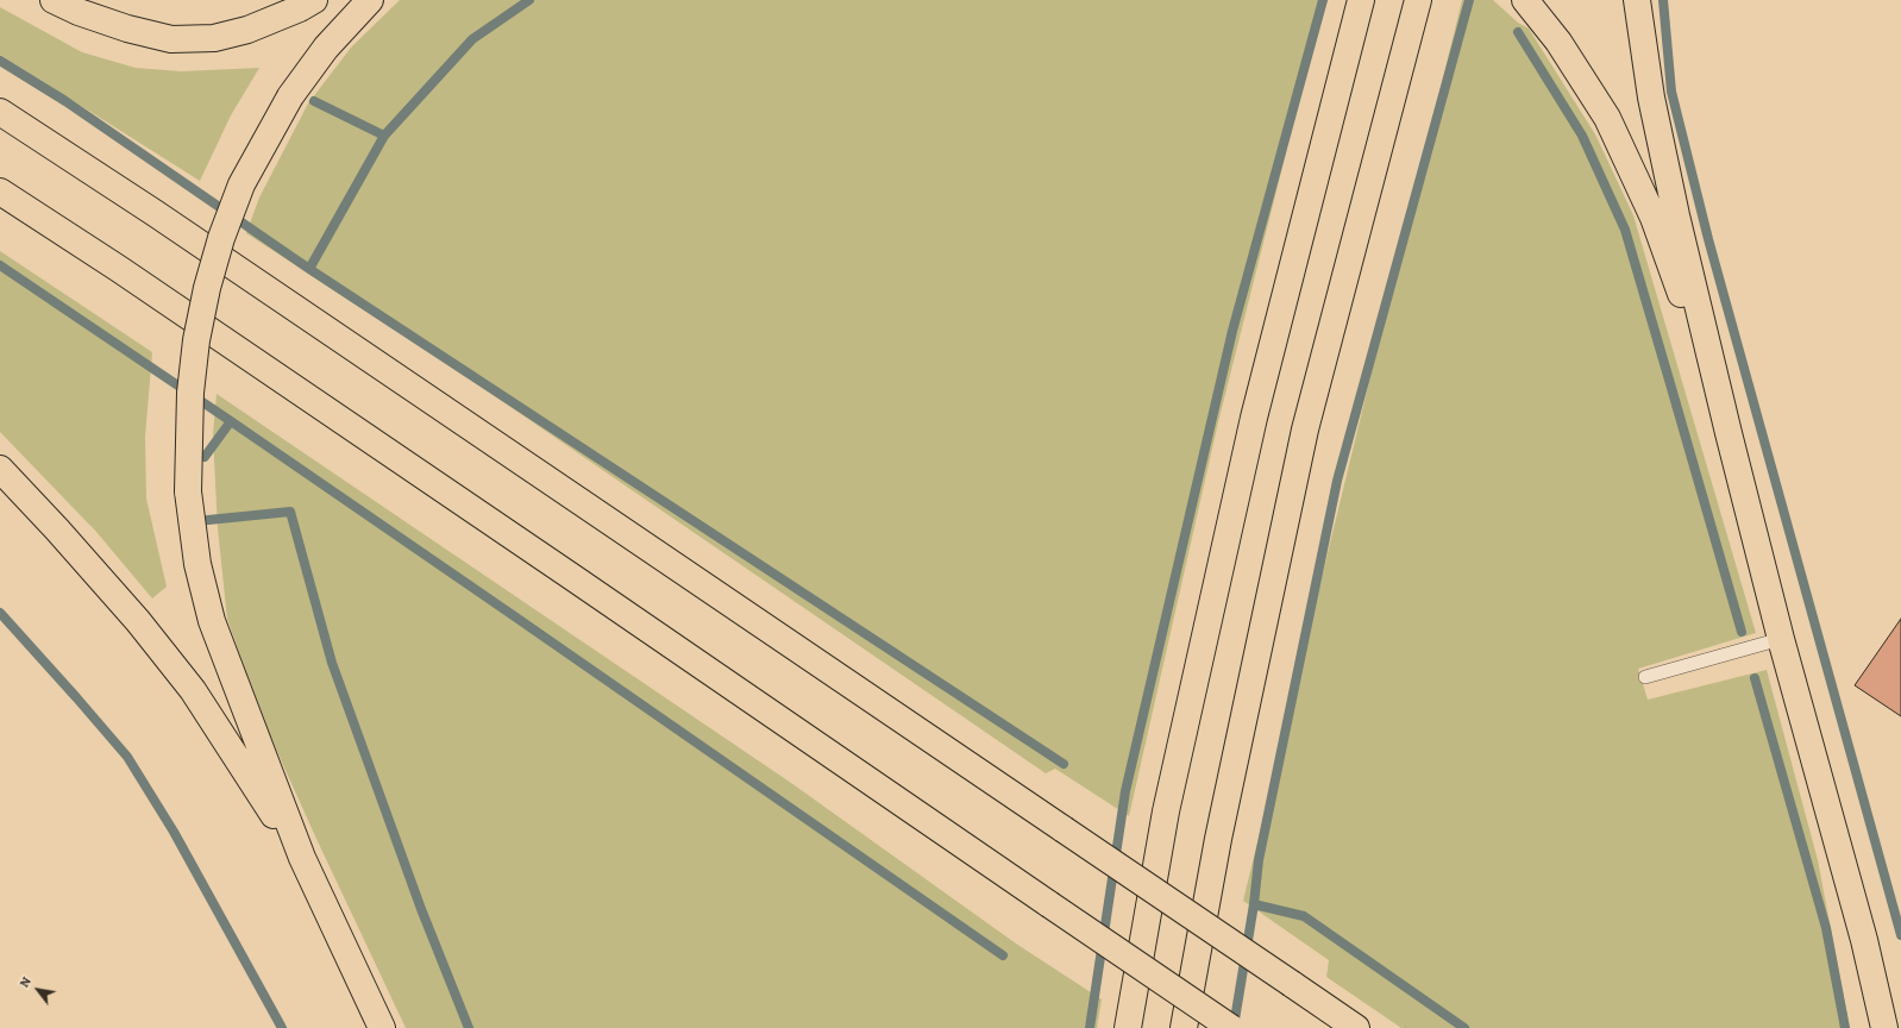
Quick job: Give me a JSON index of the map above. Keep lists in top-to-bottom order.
{
  "north": "top left"
}
